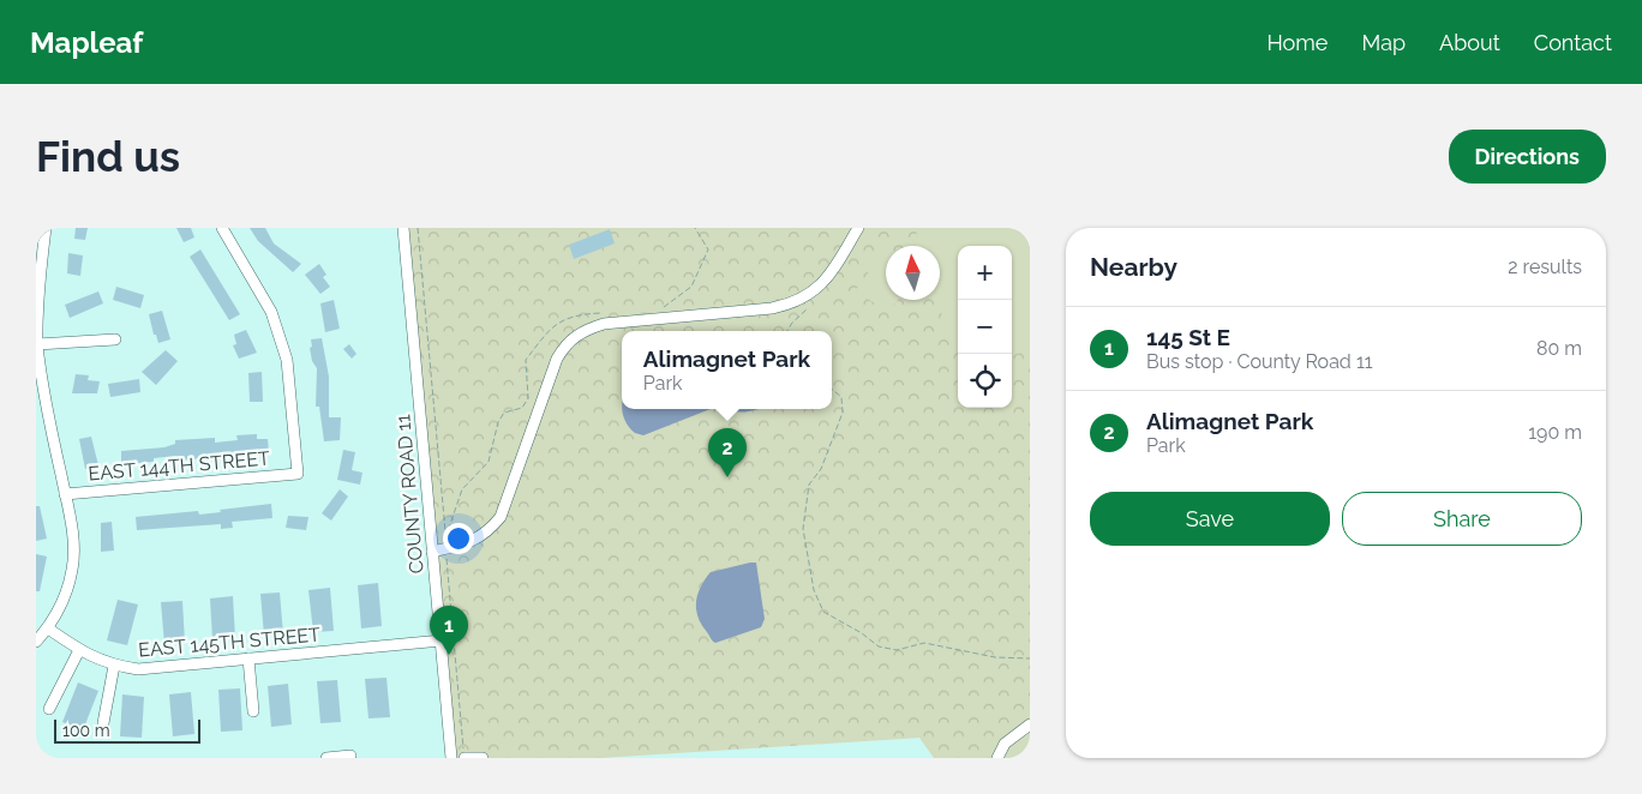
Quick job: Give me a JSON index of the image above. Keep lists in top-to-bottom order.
{
  "streets": {
    "street": ["EAST 144TH STREET", "COUNTY ROAD 11", "EAST 145TH STREET"]
  },
  "crossings": [
    ["COUNTY ROAD 11", "EAST 145TH STREET"]
  ],
  "scale_bar": "100 m",
  "north": "top",
  "page": {
    "header": "Mapleaf",
    "nav": [
      "Home",
      "Map",
      "About",
      "Contact"
    ],
    "buttons": [
      "Directions",
      ["Save", "Share"]
    ],
    "title": "Find us",
    "heading": ["Nearby", "2 results"],
    "map_buttons": ["+", "−"],
    "list": [
      {
        "mark": "1",
        "name": "145 St E",
        "note": "Bus stop · County Road 11",
        "value": "80 m"
      },
      {
        "mark": "2",
        "name": "Alimagnet Park",
        "note": "Park",
        "value": "190 m"
      }
    ],
    "popup": ["Alimagnet Park", "Park"],
    "pins": ["2", "1"],
    "scale": "100 m"
  }
}
